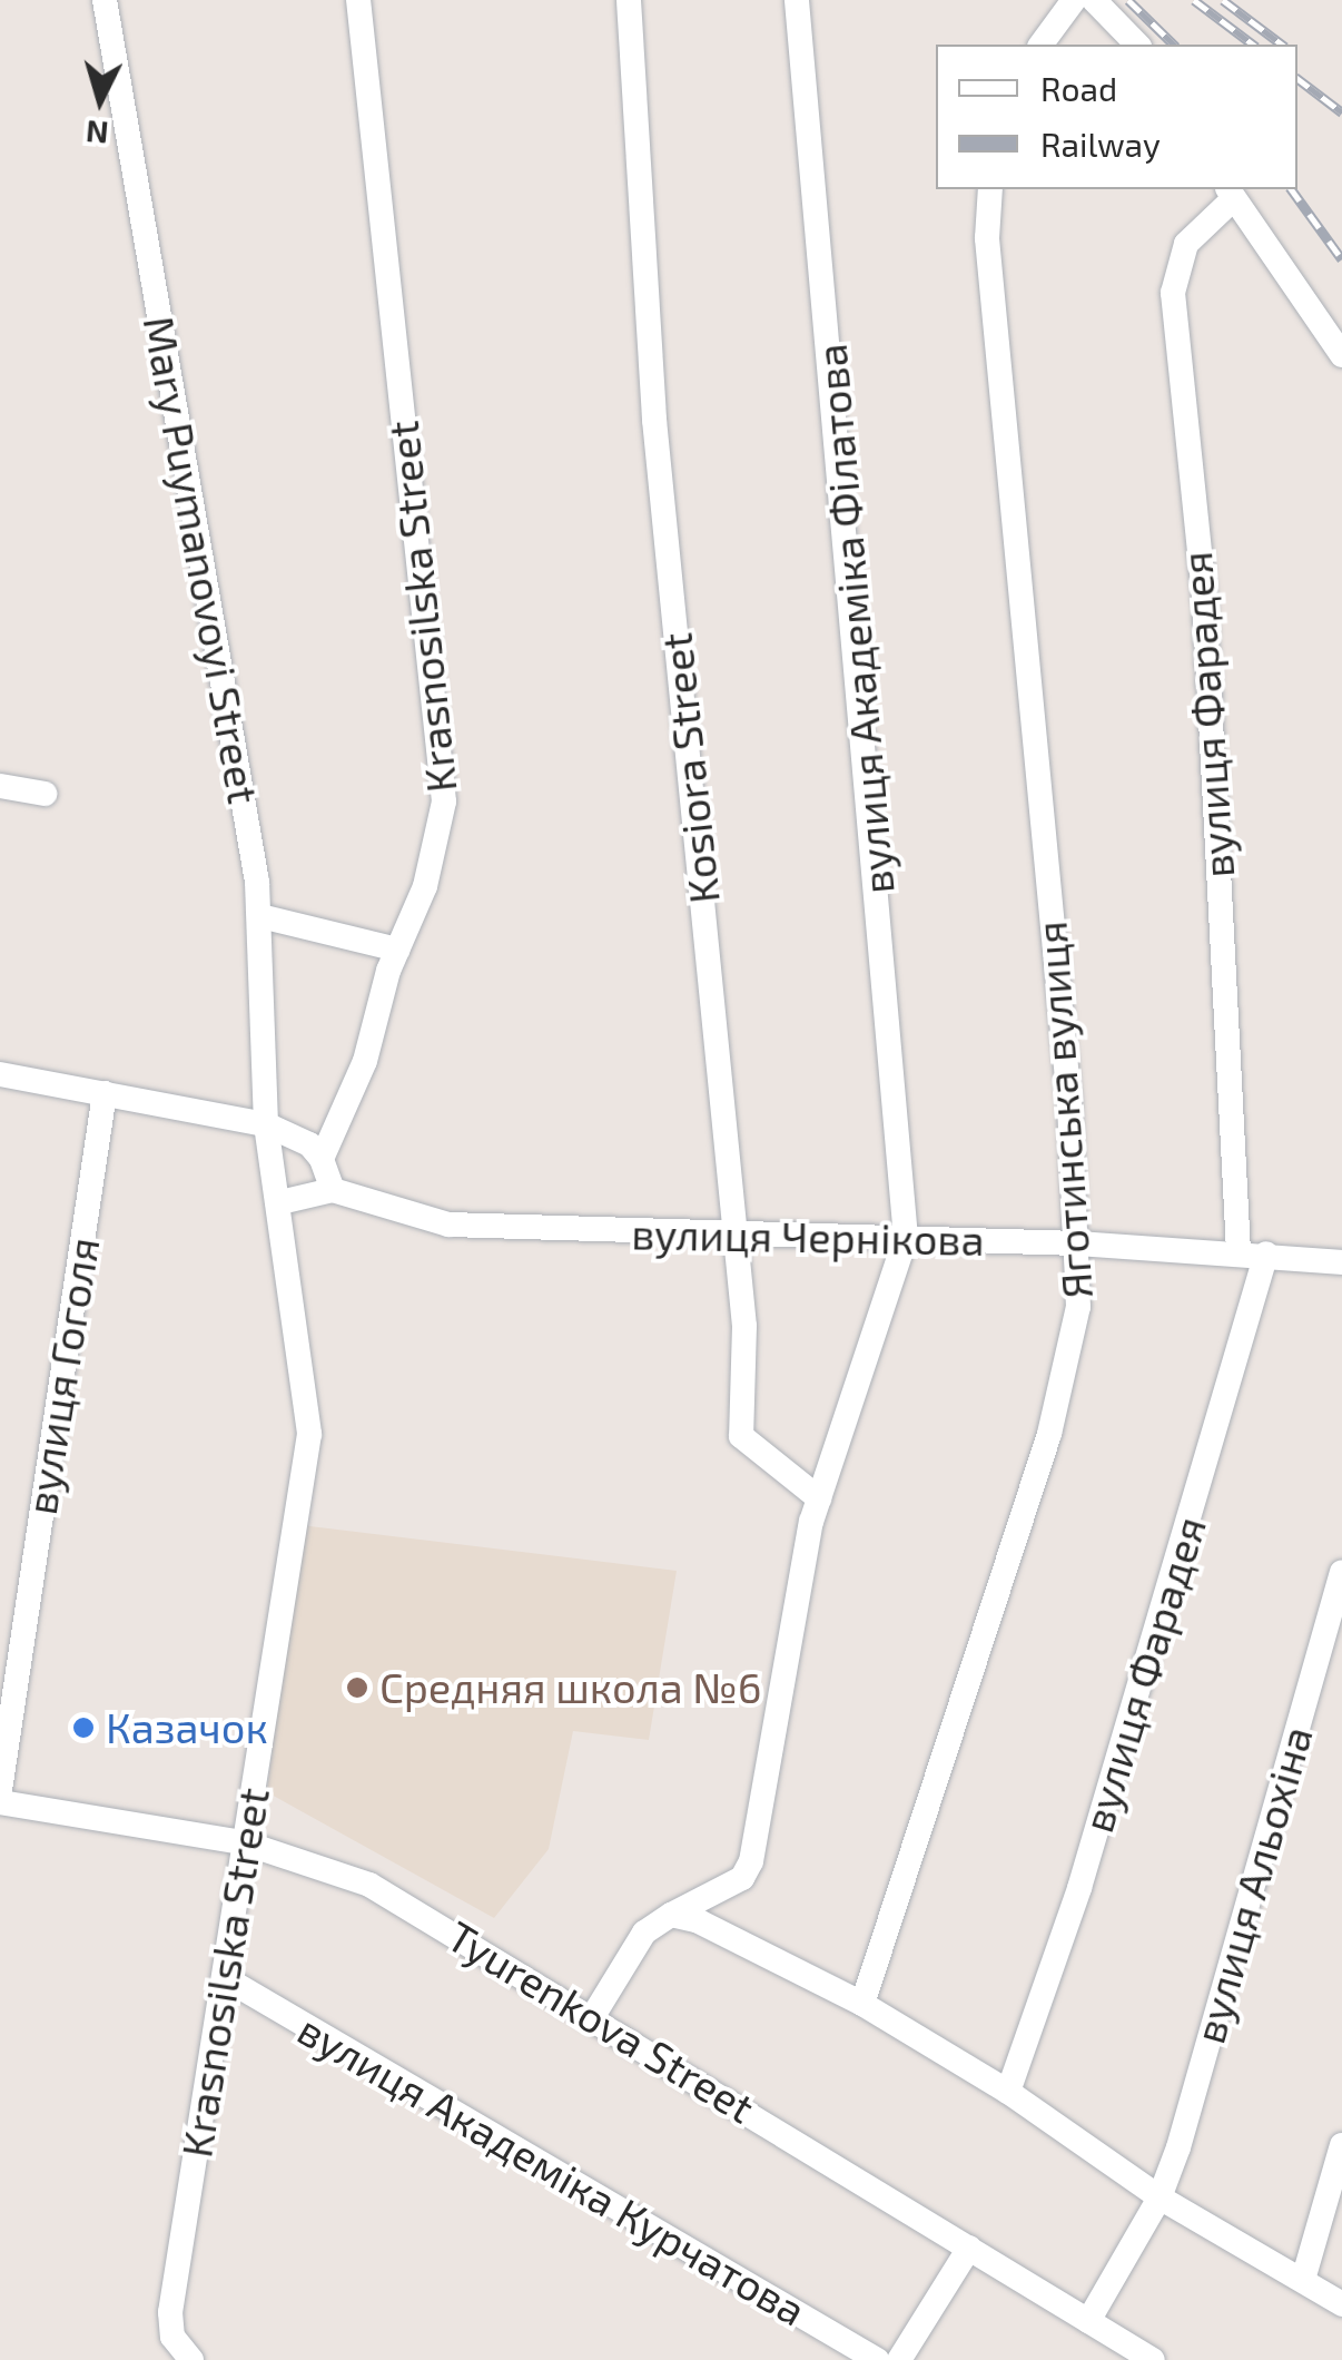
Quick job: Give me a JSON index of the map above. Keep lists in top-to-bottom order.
{
  "streets": {
    "street": [
      "Mary Puymanovoyi Street",
      "Krasnosilska Street",
      "вулиця Академіка Філатова",
      "вулиця Фарадея",
      "Kosiora Street",
      "Яготинська вулиця",
      "вулиця Чернікова",
      "вулиця Гоголя",
      "вулиця Альохіна",
      "Tyurenkova Street",
      "вулиця Академіка Курчатова"
    ]
  },
  "crossings": [
    ["Mary Puymanovoyi Street", "Krasnosilska Street"],
    ["Krasnosilska Street", "вулиця Чернікова"],
    ["Krasnosilska Street", "Tyurenkova Street"],
    ["Krasnosilska Street", "вулиця Академіка Курчатова"],
    ["вулиця Академіка Філатова", "вулиця Чернікова"],
    ["вулиця Фарадея", "вулиця Чернікова"],
    ["Kosiora Street", "вулиця Чернікова"],
    ["Яготинська вулиця", "вулиця Чернікова"],
    ["вулиця Альохіна", "Tyurenkova Street"]
  ],
  "places": ["Средняя школа №6", "Казачок"],
  "legend": ["Road", "Railway"],
  "north": "bottom"
}
